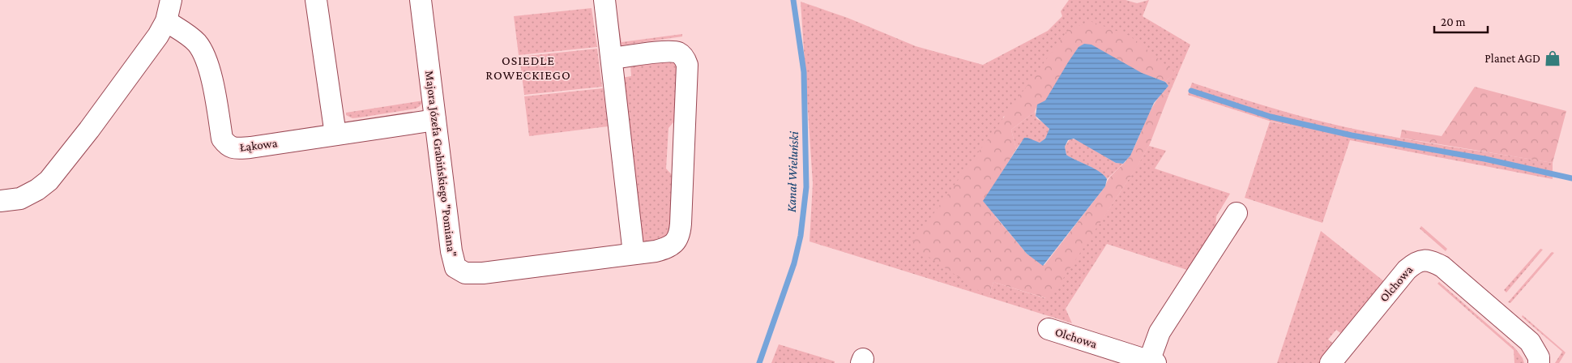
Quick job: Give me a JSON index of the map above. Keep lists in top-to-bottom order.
{
  "streets": {
    "street": ["Łąkowa", "Majora Józefa Grabińskiego \"Pomiana\"", "Olchowa"]
  },
  "crossings": [
    ["Łąkowa", "Majora Józefa Grabińskiego \"Pomiana\""]
  ],
  "districts": ["OSIEDLE ROWECKIEGO"],
  "water": ["Kanał Wieluński"],
  "places": {
    "shop": ["Planet AGD"]
  },
  "scale_bar": "20 m"
}
